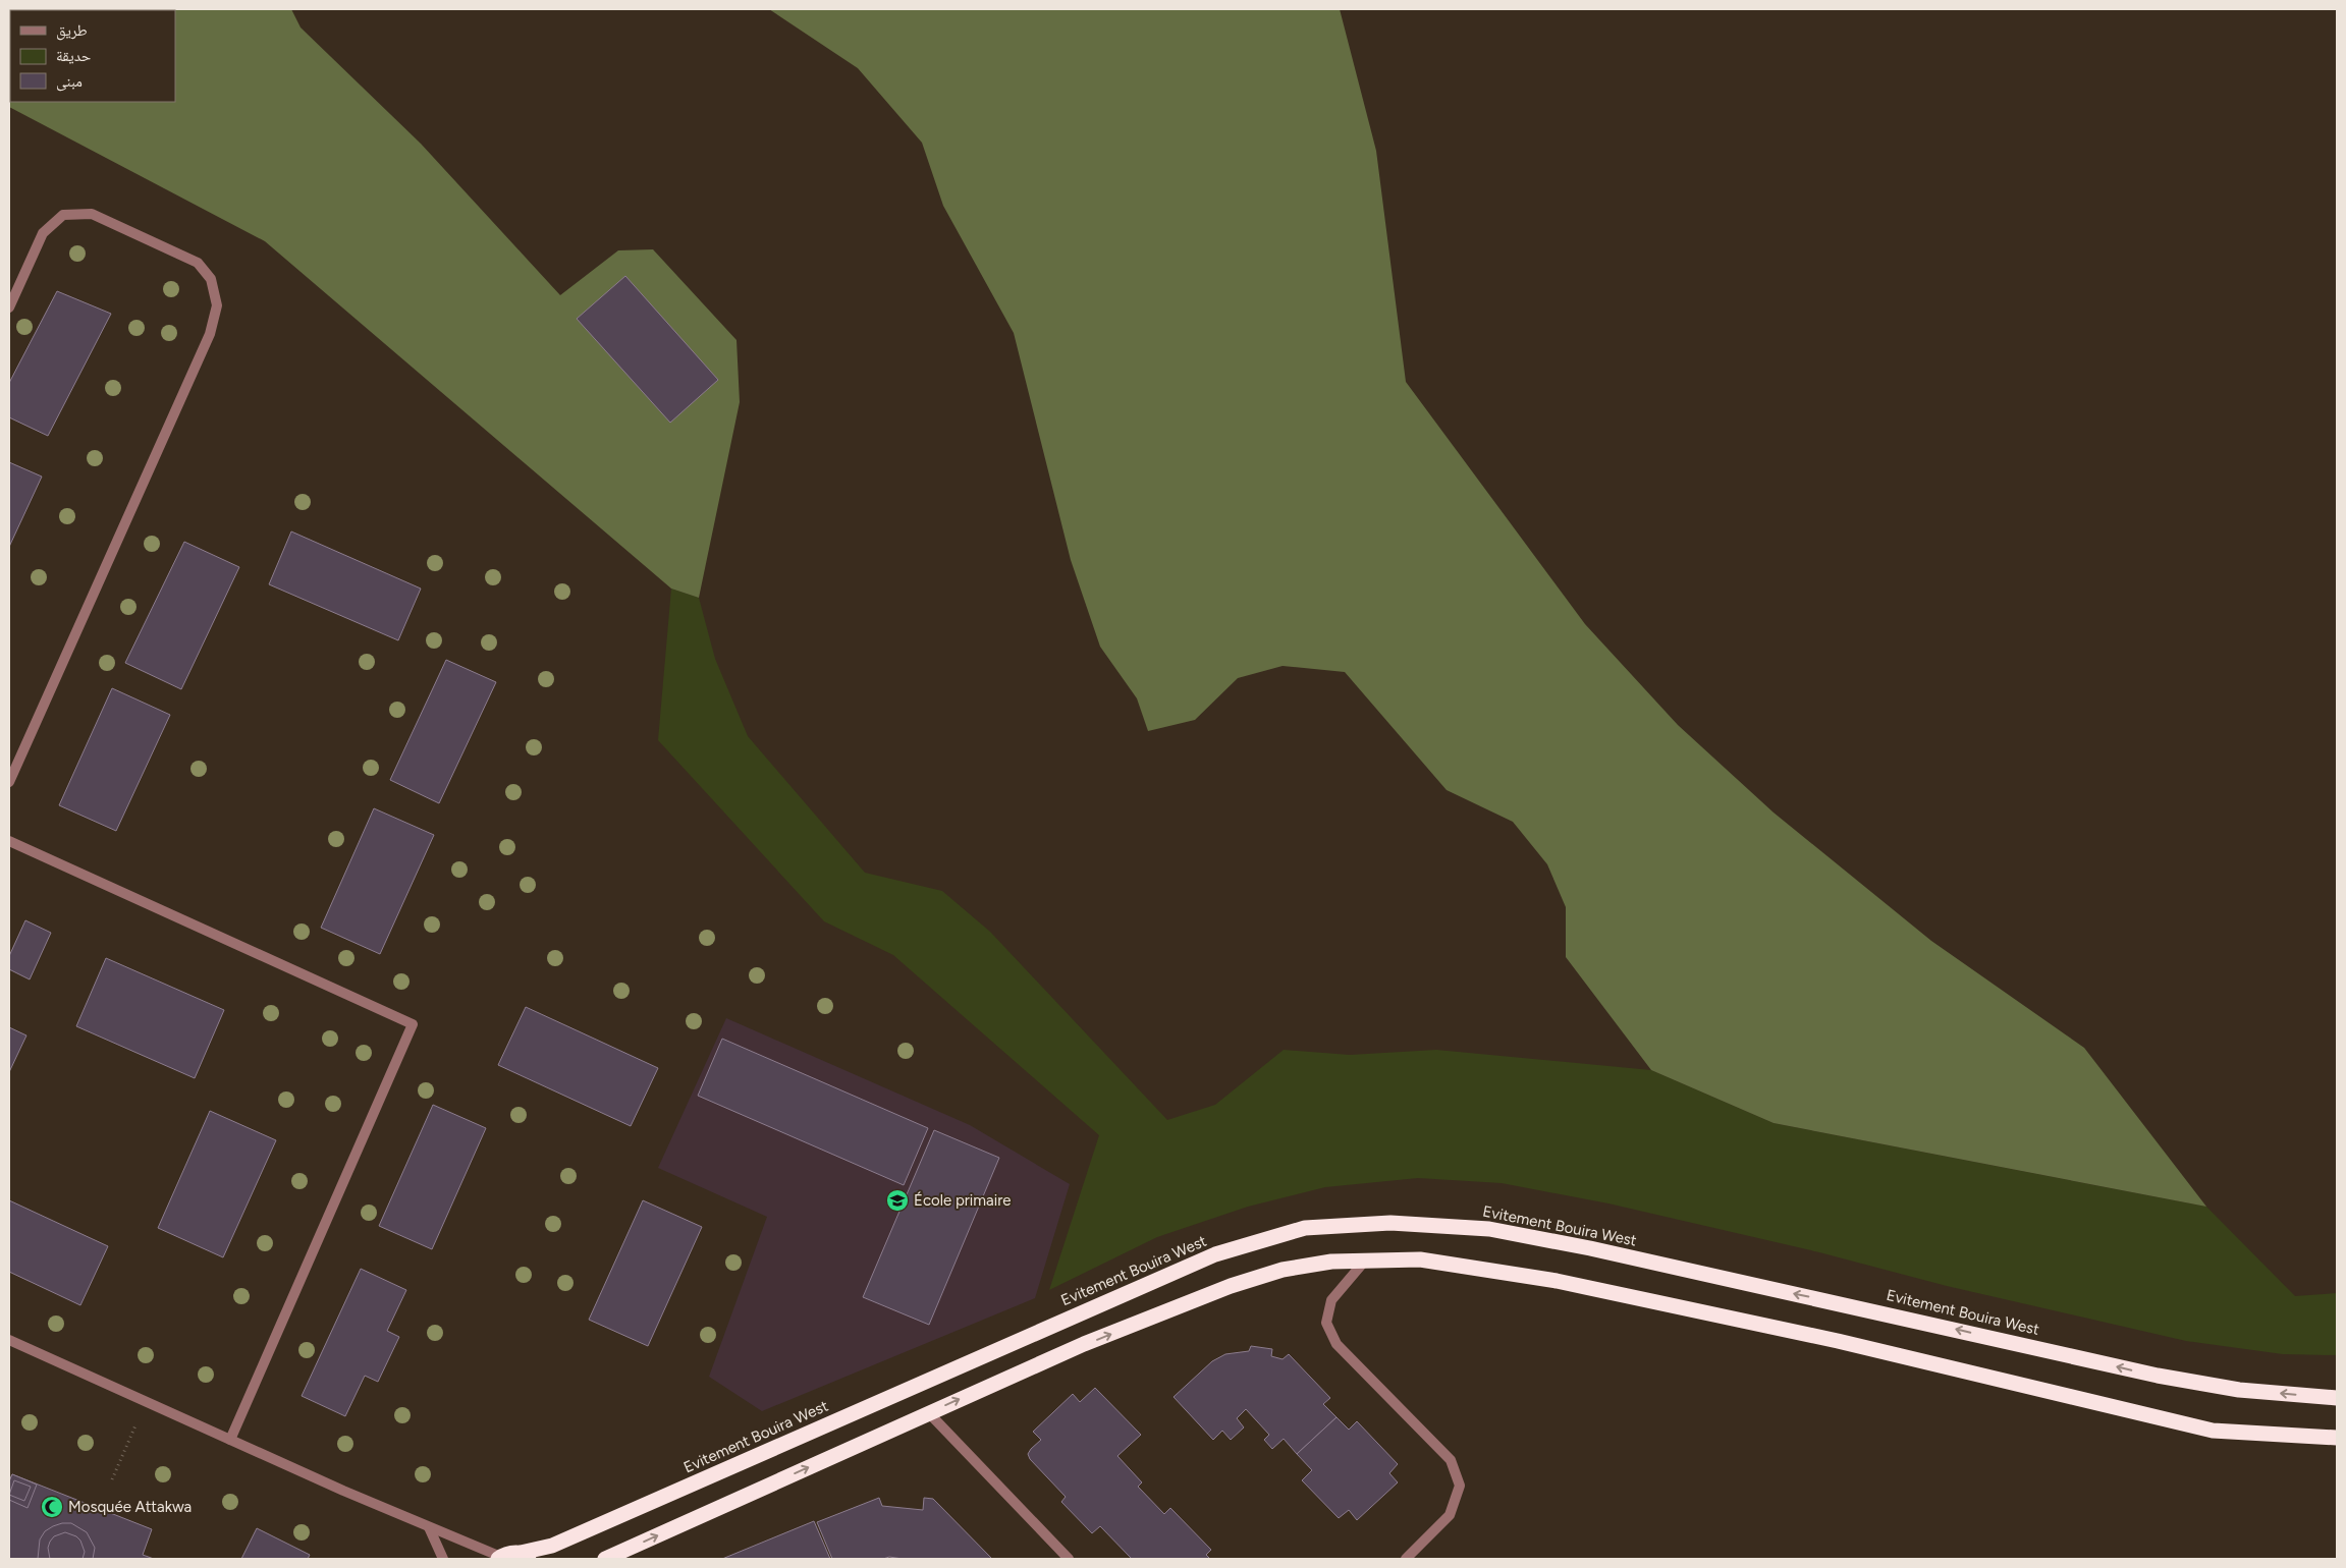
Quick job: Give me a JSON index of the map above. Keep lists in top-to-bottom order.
{
  "streets": {
    "highway": ["Evitement Bouira West"]
  },
  "places": {
    "school or university": ["École primaire"],
    "mosque": ["Mosquée Attakwa"]
  },
  "legend": ["طريق", "حديقة", "مبنى"]
}
